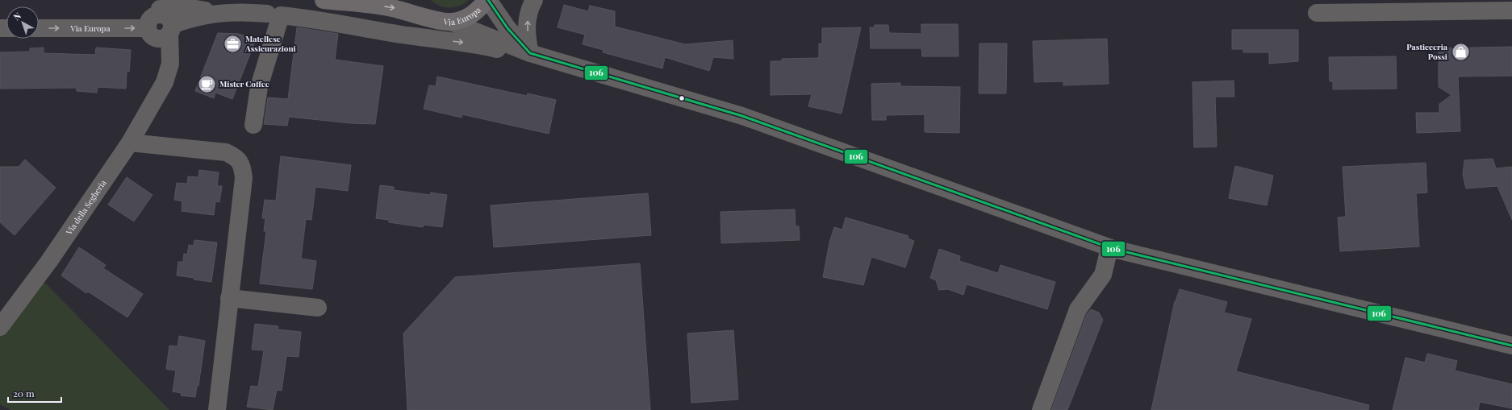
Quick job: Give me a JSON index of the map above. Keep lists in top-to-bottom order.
{
  "streets": {
    "main road": ["Via Europa"],
    "street": ["Via della Segheria"]
  },
  "crossings": [
    ["Via Europa", "Via della Segheria"]
  ],
  "one_way": ["Via Europa"],
  "places": {
    "office": ["Matellese Assicurazioni"],
    "shop": ["Pasticceria Possi"],
    "cafe": ["Mister Coffee"]
  },
  "lines": ["transit line 106"],
  "scale_bar": "20 m",
  "north": "top left"
}
